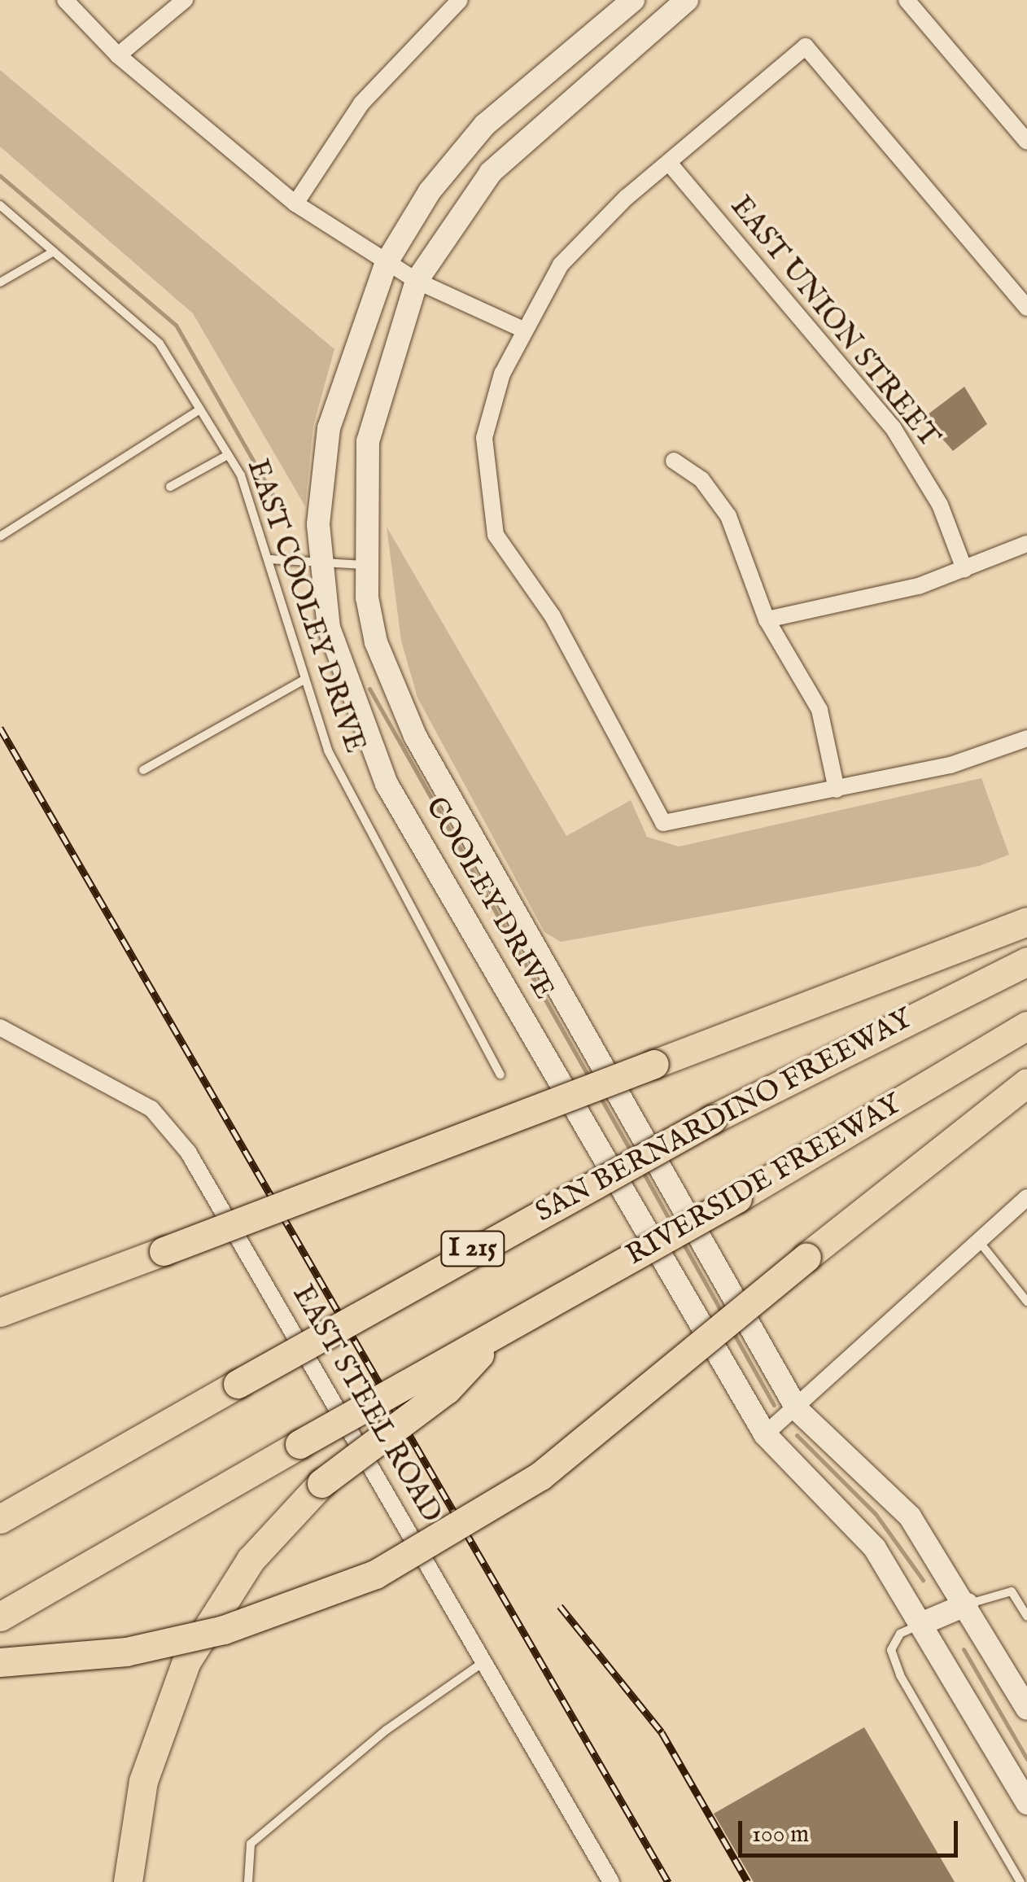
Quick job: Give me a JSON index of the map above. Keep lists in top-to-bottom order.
{
  "streets": {
    "highway": ["SAN BERNARDINO FREEWAY", "RIVERSIDE FREEWAY", "I 215"],
    "street": ["EAST UNION STREET", "COOLEY DRIVE", "EAST STEEL ROAD"],
    "lane": ["EAST COOLEY DRIVE"]
  },
  "scale_bar": "100 m"
}
